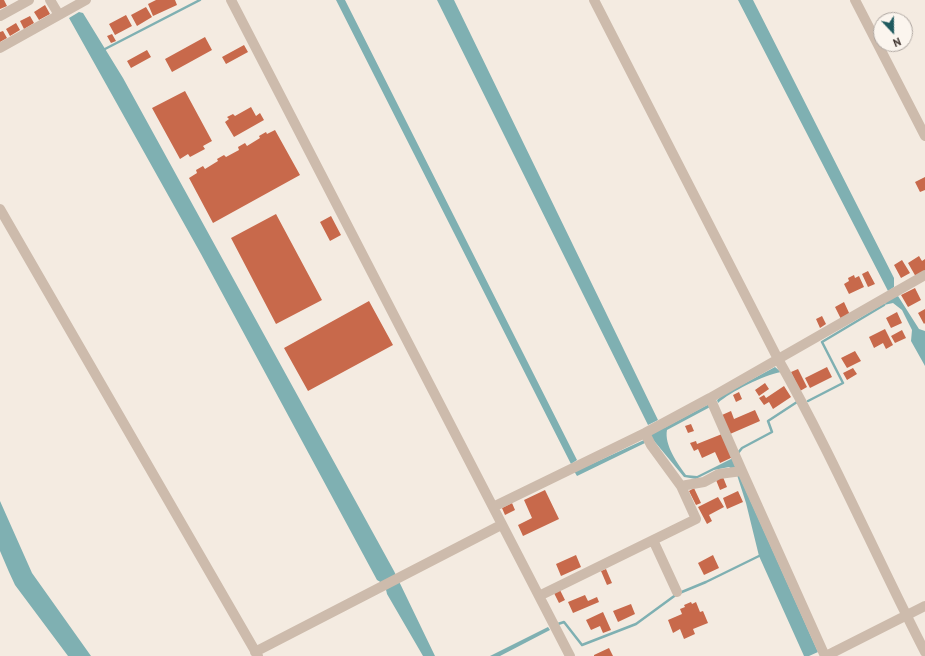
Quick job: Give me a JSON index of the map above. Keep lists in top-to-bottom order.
{
  "north": "bottom"
}
